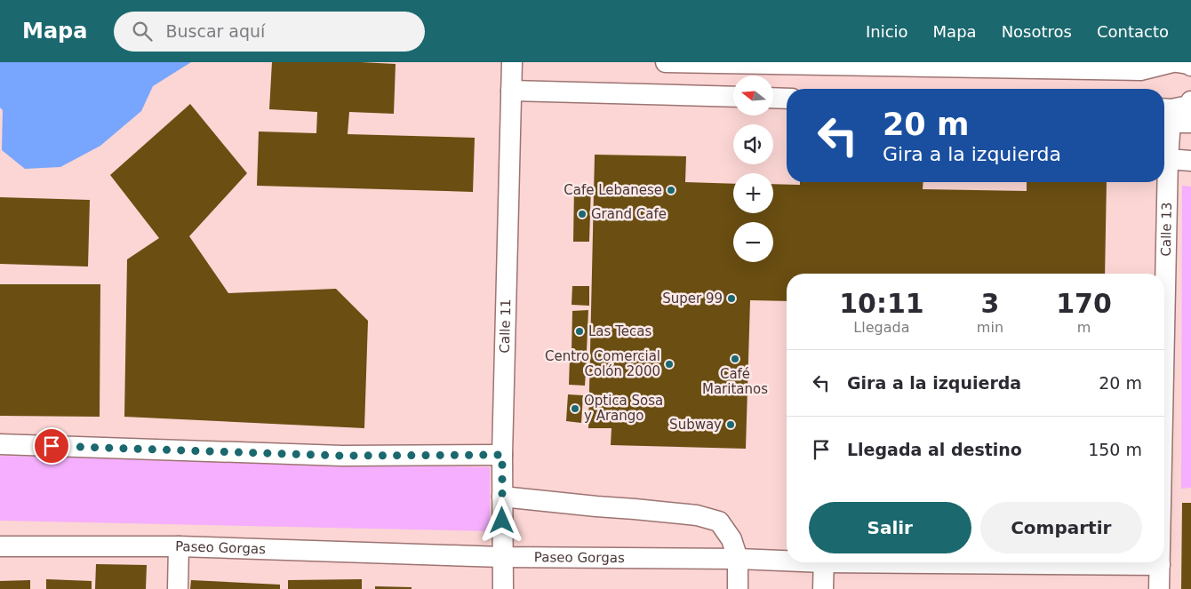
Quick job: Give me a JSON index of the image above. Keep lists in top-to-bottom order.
{
  "streets": {
    "street": ["Calle 13", "Calle 11", "Paseo Gorgas"]
  },
  "crossings": [
    ["Calle 13", "Paseo Gorgas"],
    ["Calle 11", "Paseo Gorgas"]
  ],
  "places": [
    "Cafe Lebanese",
    "Grand Cafe",
    "Super 99",
    "Las Tecas",
    "Café Maritanos",
    "Centro Comercial Colón 2000",
    "Optica Sosa y Arango",
    "Subway"
  ],
  "north": "left",
  "page": {
    "header": "Mapa",
    "search": "Buscar aquí",
    "nav": [
      "Inicio",
      "Mapa",
      "Nosotros",
      "Contacto"
    ],
    "map_buttons": ["+", "−"],
    "turn": ["20 m", "Gira a la izquierda"],
    "eta": [
      "10:11",
      "Llegada",
      "3",
      "min",
      "170",
      "m"
    ],
    "list": [
      {
        "name": "Gira a la izquierda",
        "value": "20 m"
      },
      {
        "name": "Llegada al destino",
        "value": "150 m"
      }
    ],
    "buttons": ["Salir", "Compartir"]
  }
}
